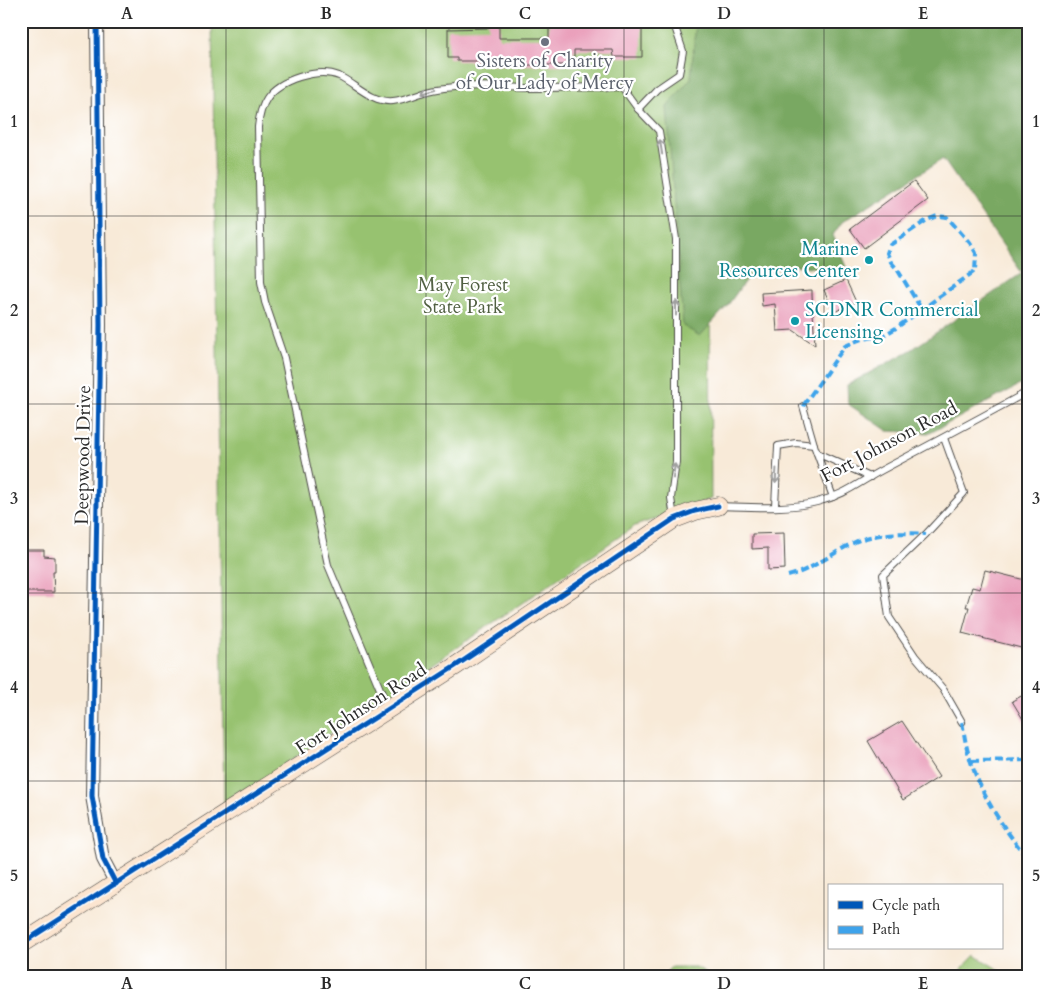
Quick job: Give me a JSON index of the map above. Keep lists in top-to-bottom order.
{
  "streets": {
    "street": ["Fort Johnson Road", "Deepwood Drive"]
  },
  "crossings": [
    ["Fort Johnson Road", "Deepwood Drive"]
  ],
  "parks": ["May Forest State Park"],
  "places": ["Sisters of Charity of Our Lady of Mercy", "Marine Resources Center", "SCDNR Commercial Licensing"],
  "legend": ["Cycle path", "Path"],
  "grid": {
    "columns": [
      "A",
      "B",
      "C",
      "D",
      "E"
    ],
    "rows": [
      "1",
      "2",
      "3",
      "4",
      "5"
    ]
  }
}
